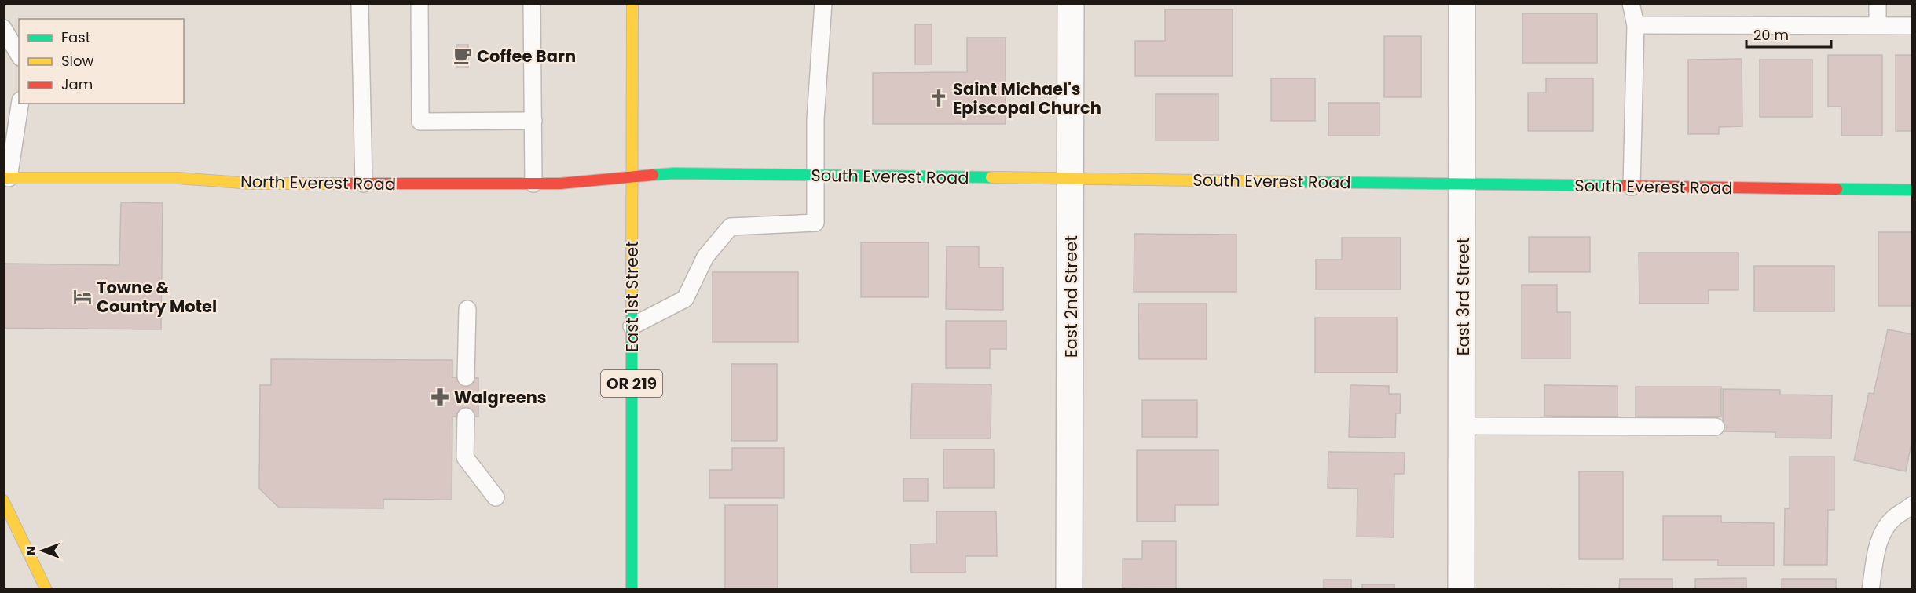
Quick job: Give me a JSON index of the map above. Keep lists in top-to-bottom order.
{
  "streets": {
    "street": [
      "South Everest Road",
      "North Everest Road",
      "East 1st Street",
      "East 2nd Street",
      "East 3rd Street",
      "OR 219"
    ]
  },
  "crossings": [
    ["South Everest Road", "North Everest Road"],
    ["South Everest Road", "East 1st Street"],
    ["South Everest Road", "East 2nd Street"],
    ["South Everest Road", "East 3rd Street"],
    ["North Everest Road", "East 1st Street"]
  ],
  "places": {
    "cafe": ["Coffee Barn"],
    "church": ["Saint Michael's Episcopal Church"],
    "hotel": ["Towne & Country Motel"],
    "pharmacy": ["Walgreens"]
  },
  "legend": ["Fast", "Slow", "Jam"],
  "scale_bar": "20 m",
  "north": "left"
}
